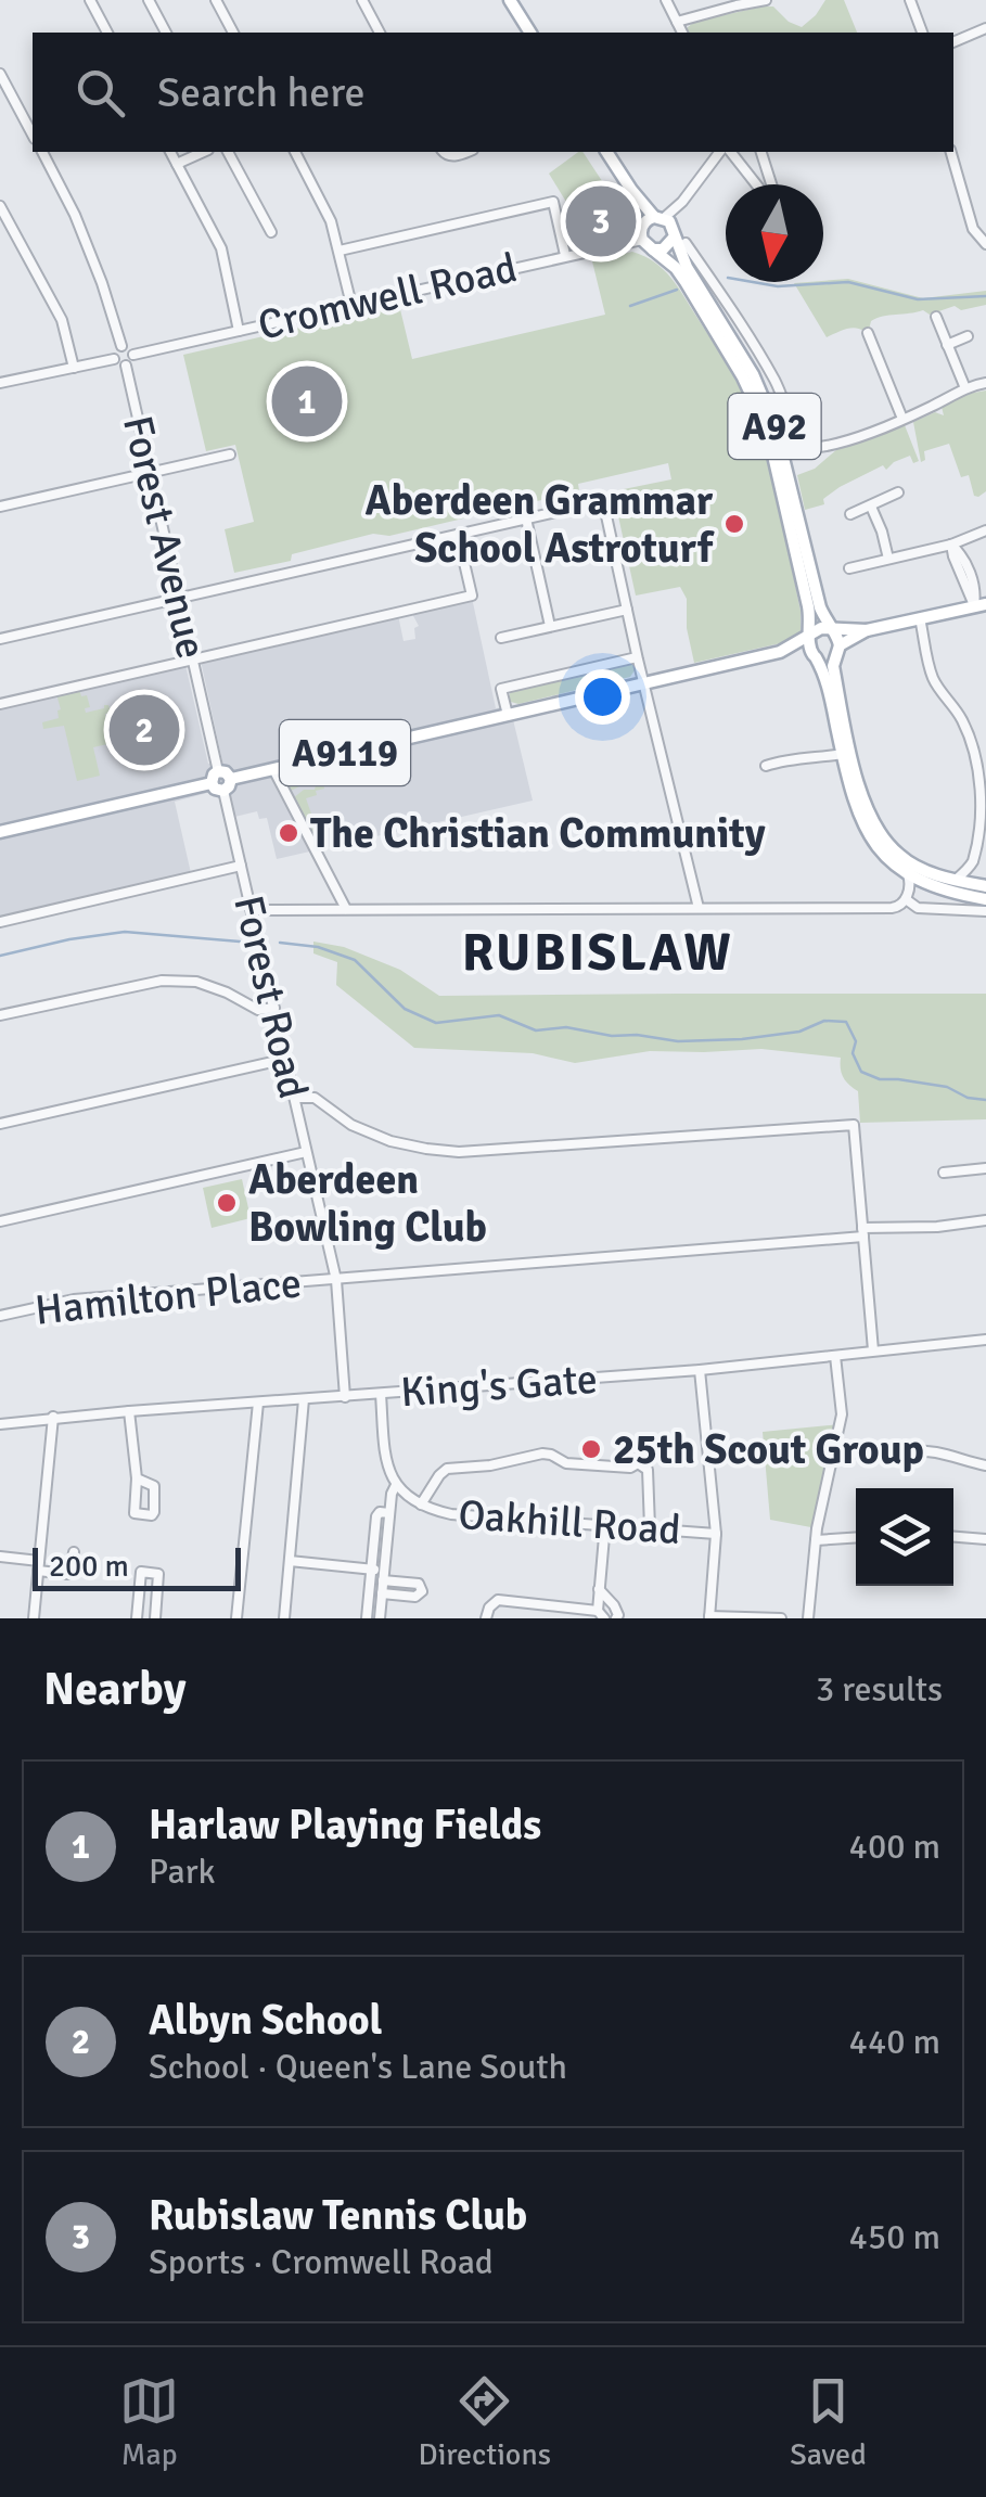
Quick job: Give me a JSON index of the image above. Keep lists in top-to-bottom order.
{
  "streets": {
    "main road": ["A92", "A9119"],
    "street": [
      "Cromwell Road",
      "Forest Avenue",
      "Forest Road",
      "Hamilton Place",
      "King's Gate",
      "Oakhill Road"
    ]
  },
  "crossings": [
    ["Cromwell Road", "A92"],
    ["Cromwell Road", "Forest Avenue"],
    ["A92", "A9119"],
    ["Forest Avenue", "A9119"],
    ["Forest Avenue", "Forest Road"],
    ["A9119", "Forest Road"],
    ["Forest Road", "Hamilton Place"],
    ["Forest Road", "King's Gate"]
  ],
  "districts": ["RUBISLAW"],
  "places": [
    "Aberdeen Grammar School Astroturf",
    "The Christian Community",
    "Aberdeen Bowling Club",
    "25th Scout Group"
  ],
  "scale_bar": "200 m",
  "north": "bottom",
  "page": {
    "search": "Search here",
    "pins": ["3", "1", "2"],
    "scale": "200 m",
    "heading": ["Nearby", "3 results"],
    "list": [
      {
        "mark": "1",
        "name": "Harlaw Playing Fields",
        "note": "Park",
        "value": "400 m"
      },
      {
        "mark": "2",
        "name": "Albyn School",
        "note": "School · Queen's Lane South",
        "value": "440 m"
      },
      {
        "mark": "3",
        "name": "Rubislaw Tennis Club",
        "note": "Sports · Cromwell Road",
        "value": "450 m"
      }
    ],
    "nav": ["Map", "Directions", "Saved"]
  }
}
